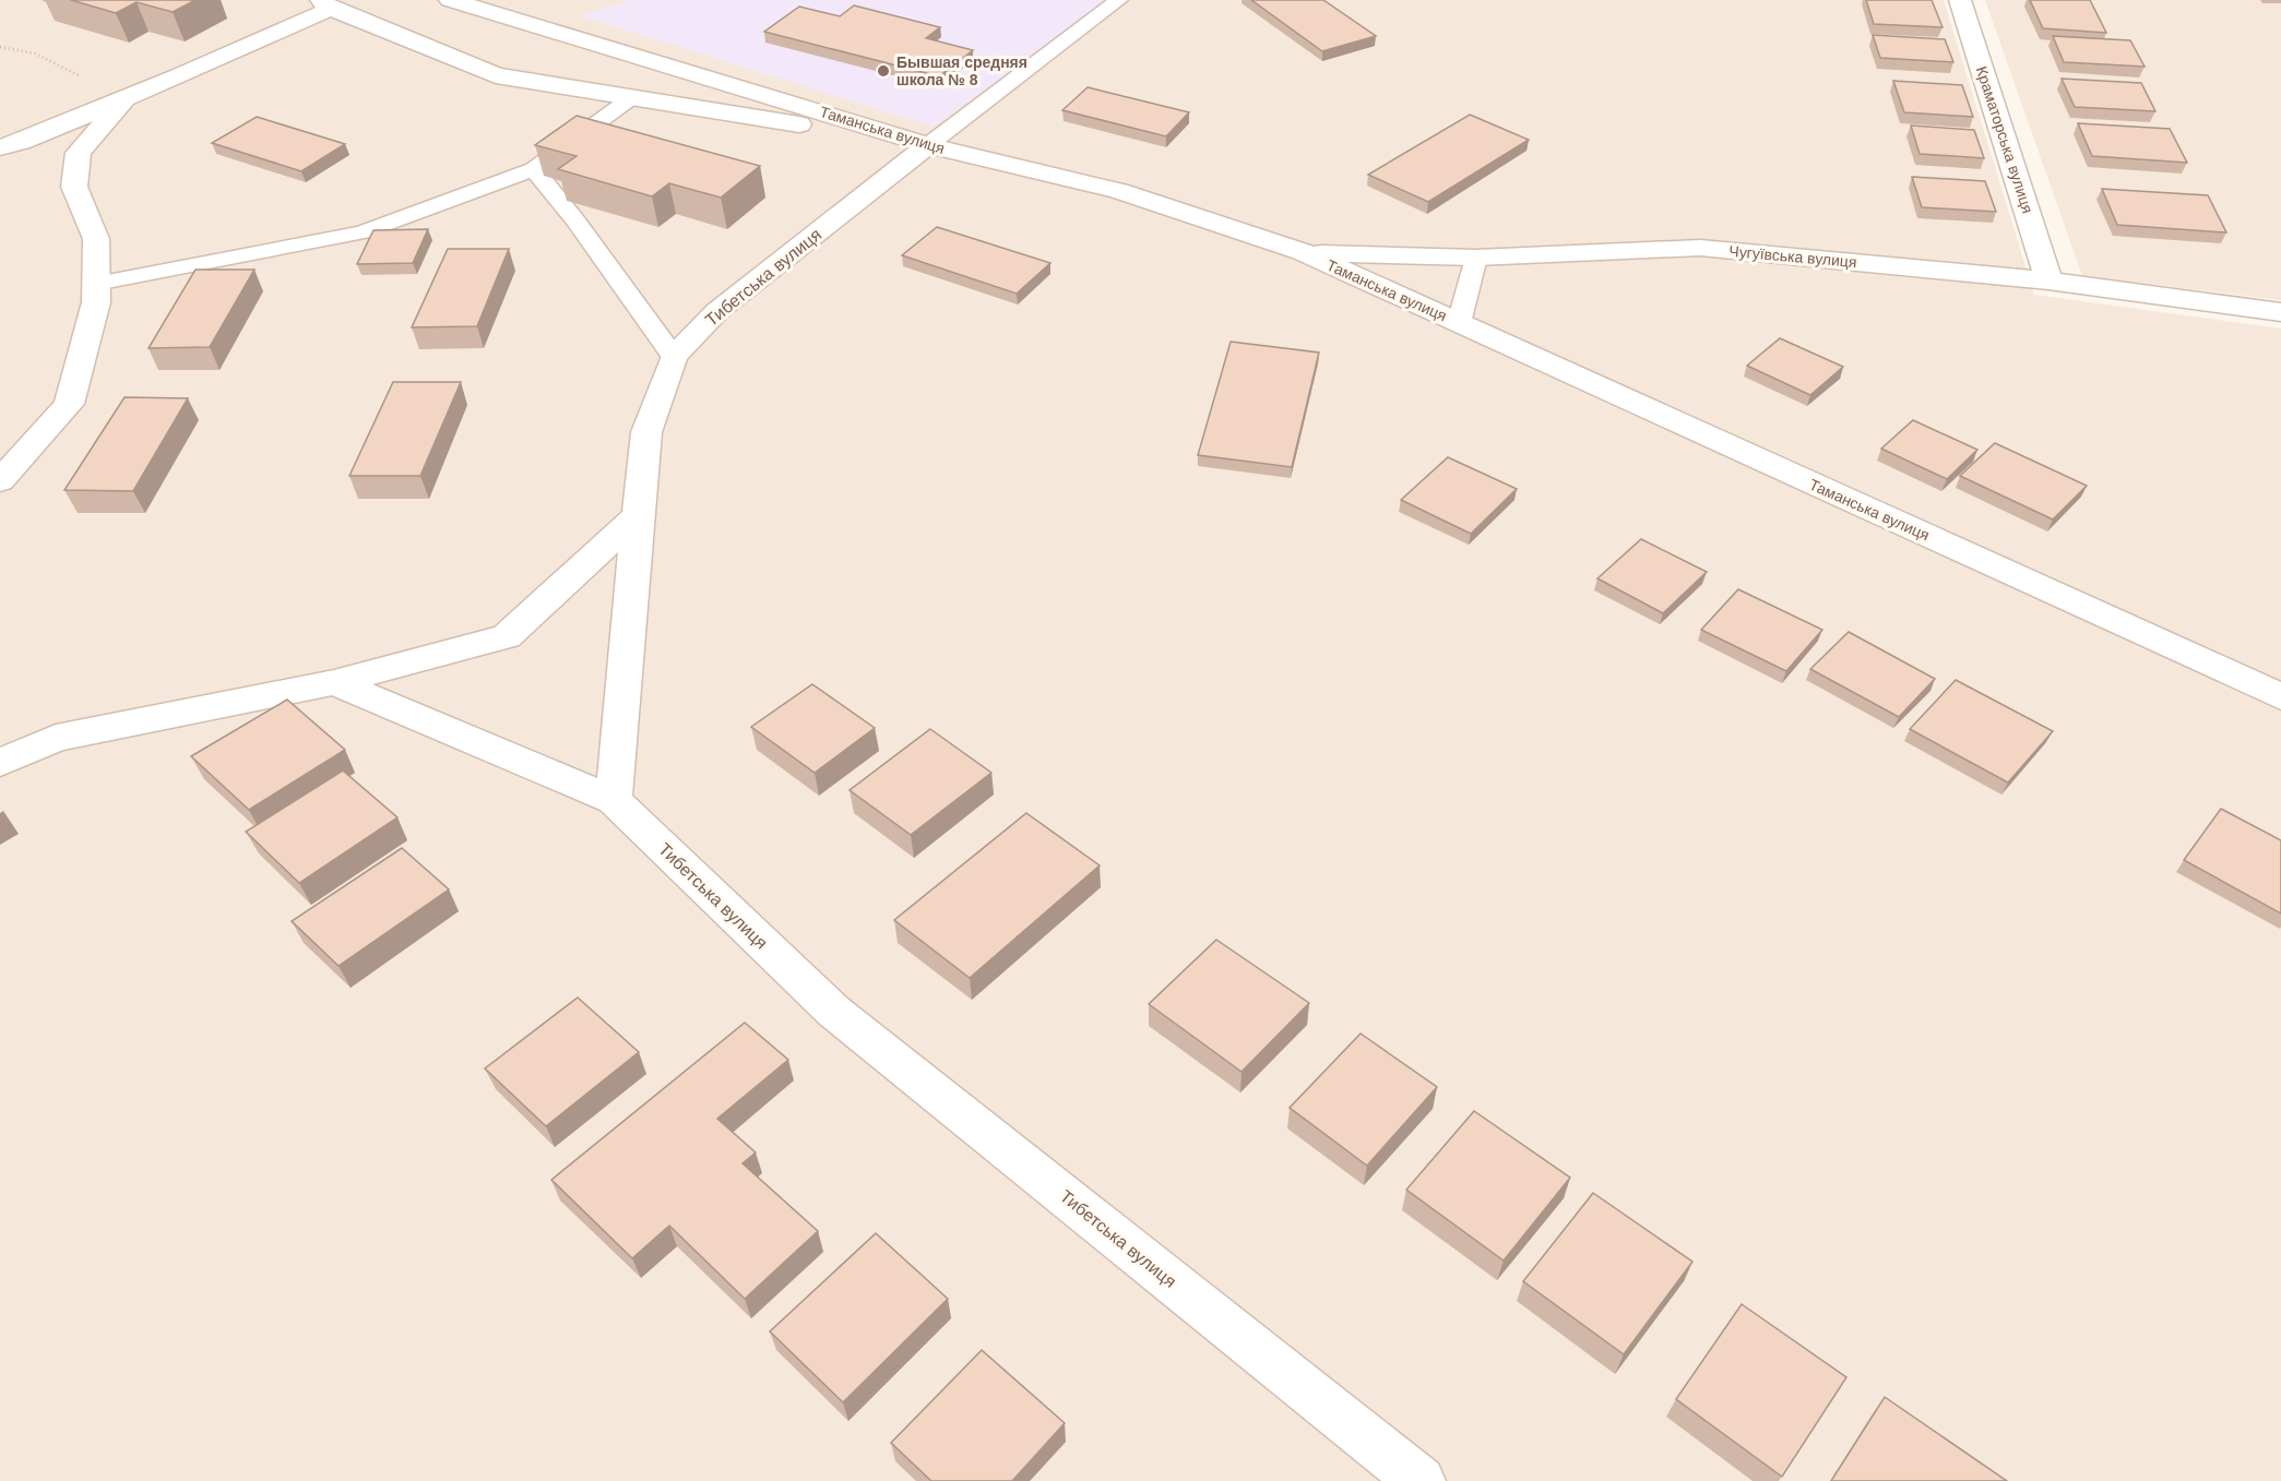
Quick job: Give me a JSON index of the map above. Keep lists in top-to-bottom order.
{
  "streets": {
    "street": [
      "Таманська вулиця",
      "Краматорська вулиця",
      "Чугуївська вулиця",
      "Тибетська вулиця"
    ]
  },
  "crossings": [
    ["Таманська вулиця", "Чугуївська вулиця"],
    ["Таманська вулиця", "Тибетська вулиця"],
    ["Краматорська вулиця", "Чугуївська вулиця"]
  ],
  "places": ["Бывшая средняя школа № 8"]
}
